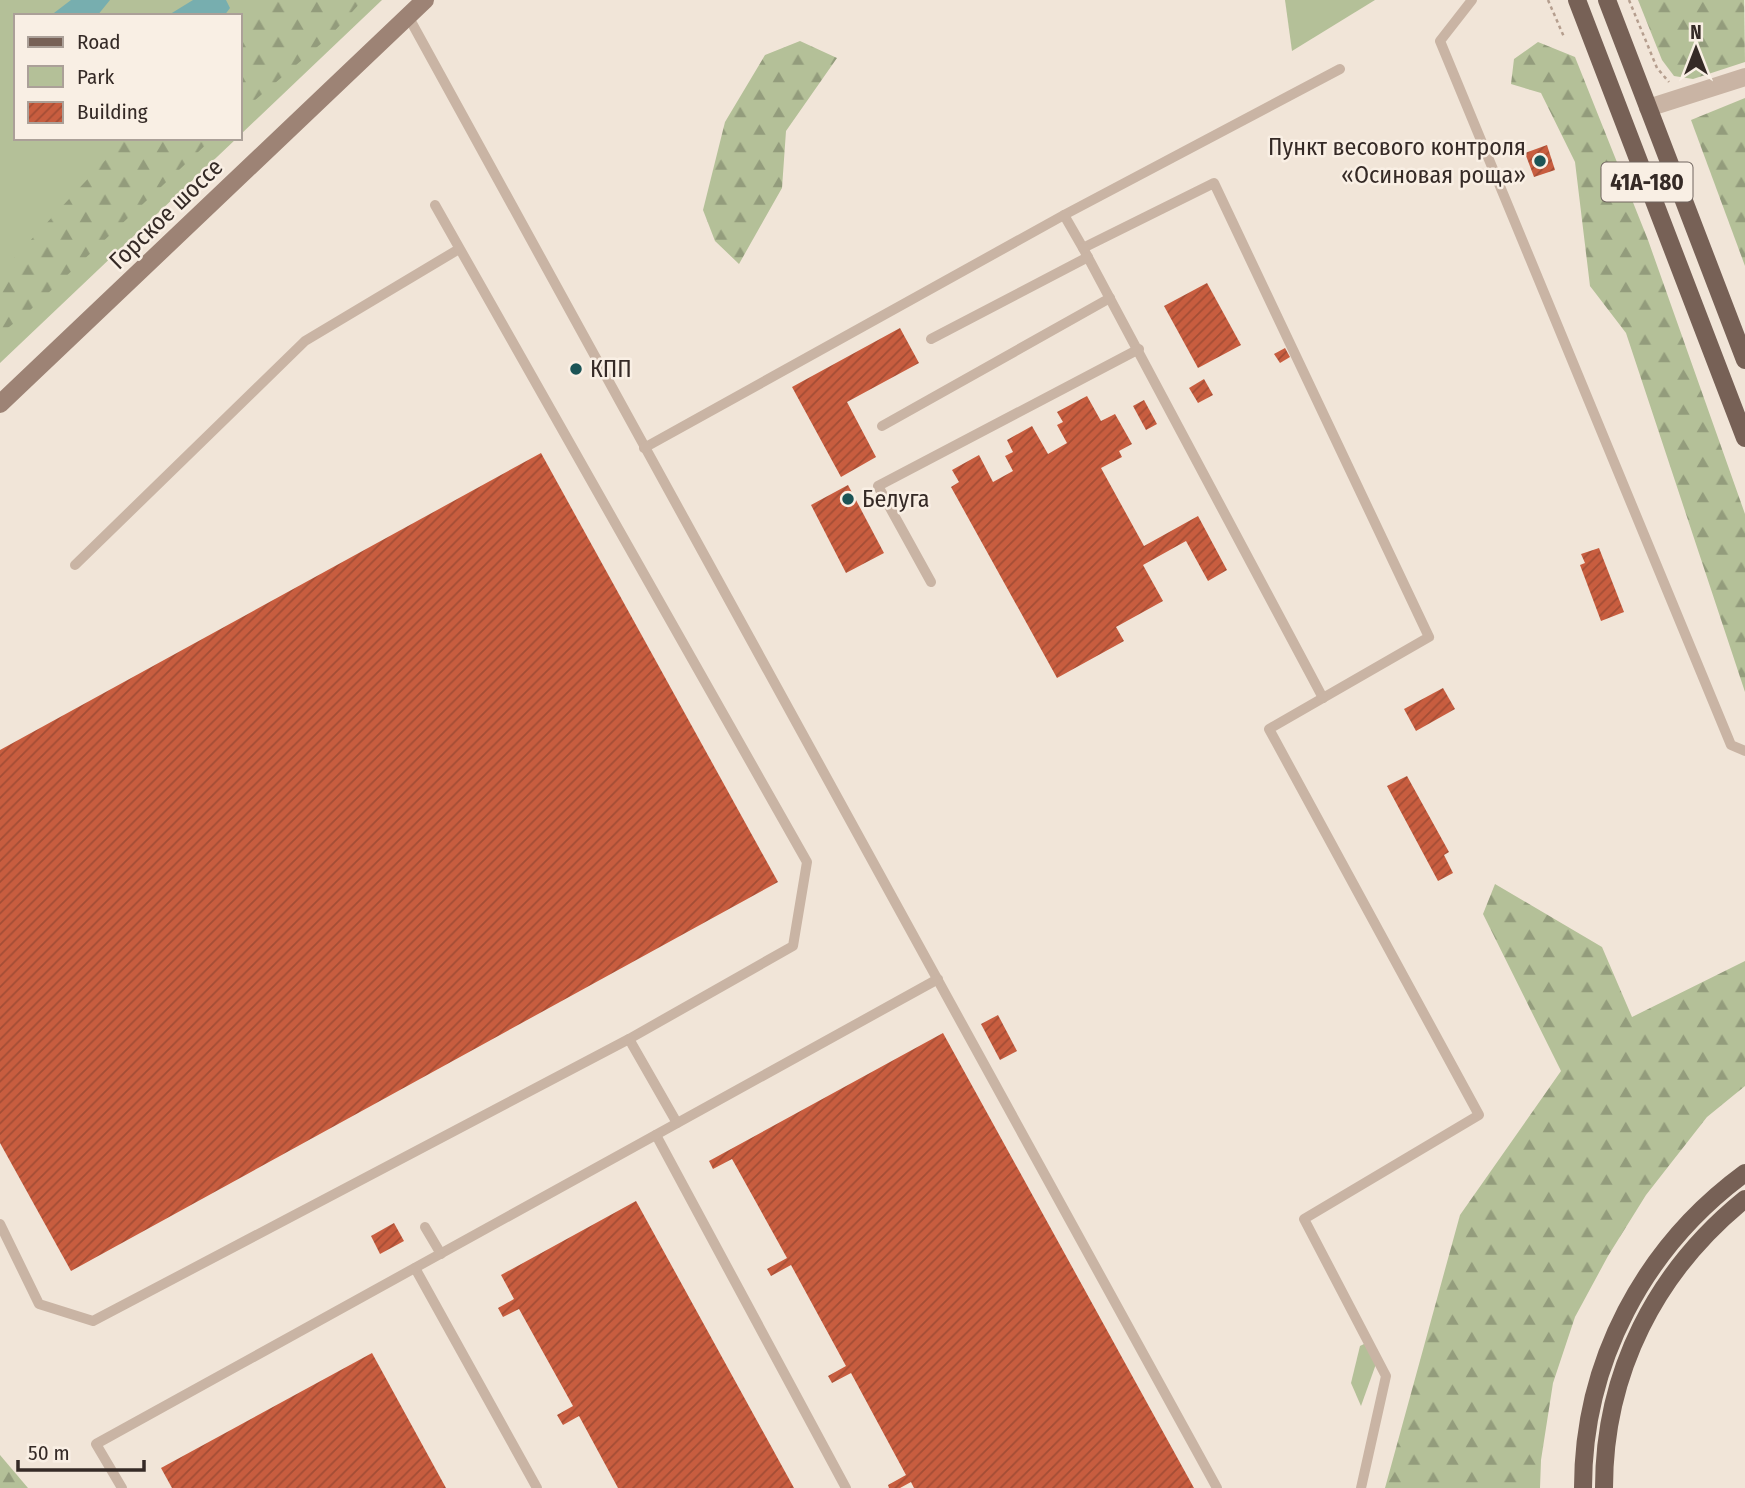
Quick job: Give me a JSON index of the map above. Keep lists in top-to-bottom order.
{
  "streets": {
    "main road": ["41А-180", "Горское шоссе"]
  },
  "places": ["Пункт весового контроля «Осиновая роща»", "КПП", "Белуга"],
  "legend": ["Road", "Park", "Building"],
  "scale_bar": "50 m",
  "north": "top"
}
